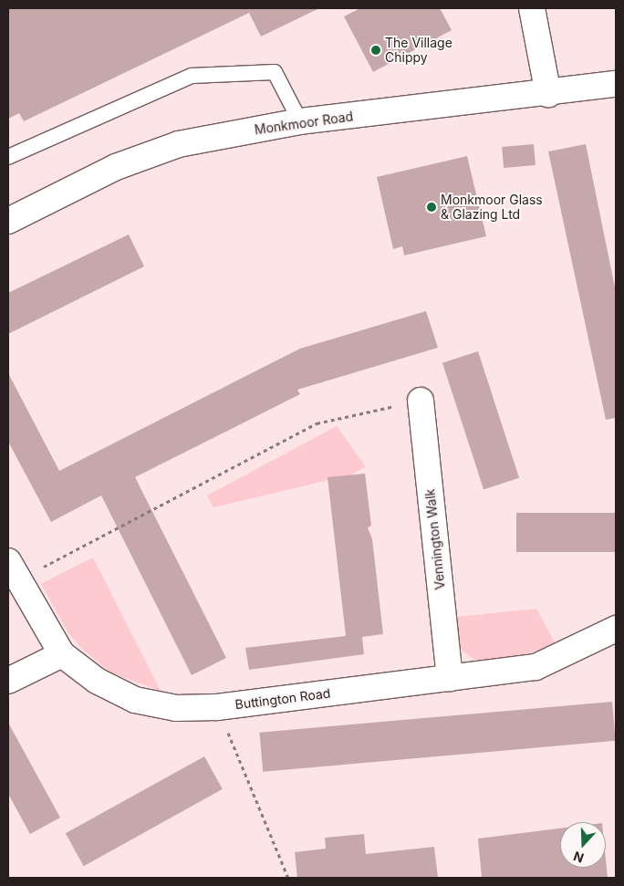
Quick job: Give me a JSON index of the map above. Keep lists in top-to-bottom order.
{
  "streets": {
    "street": ["Monkmoor Road", "Vennington Walk", "Buttington Road"]
  },
  "crossings": [
    ["Vennington Walk", "Buttington Road"]
  ],
  "places": ["The Village Chippy", "Monkmoor Glass & Glazing Ltd"],
  "north": "bottom"
}
